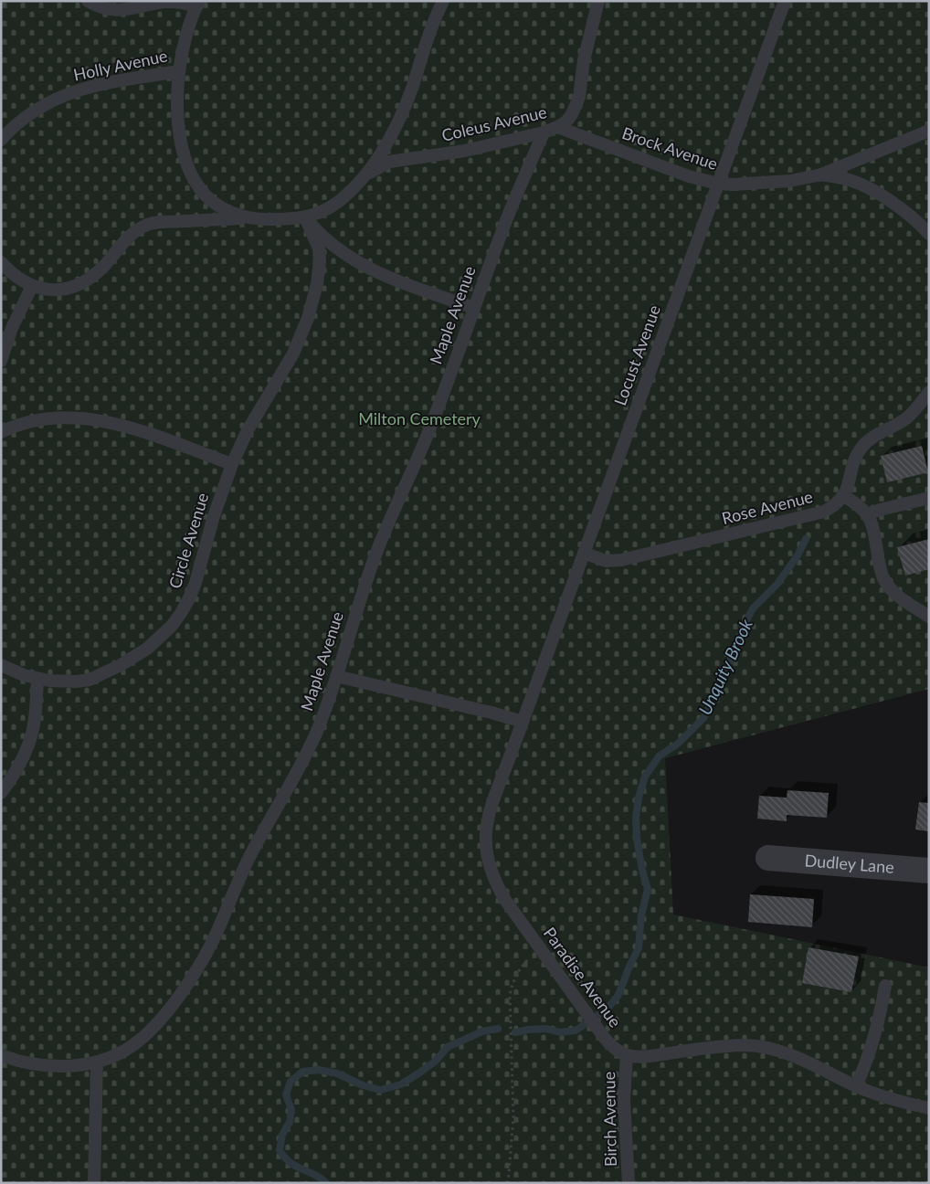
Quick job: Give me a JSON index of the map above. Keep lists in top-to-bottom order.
{
  "streets": {
    "street": ["Dudley Lane"],
    "lane": [
      "Holly Avenue",
      "Coleus Avenue",
      "Brock Avenue",
      "Maple Avenue",
      "Locust Avenue",
      "Rose Avenue",
      "Circle Avenue",
      "Paradise Avenue",
      "Birch Avenue"
    ]
  },
  "crossings": [
    ["Coleus Avenue", "Brock Avenue"],
    ["Coleus Avenue", "Maple Avenue"],
    ["Brock Avenue", "Locust Avenue"],
    ["Locust Avenue", "Rose Avenue"],
    ["Locust Avenue", "Paradise Avenue"],
    ["Paradise Avenue", "Birch Avenue"]
  ],
  "water": ["Unquity Brook"],
  "parks": ["Milton Cemetery"]
}
